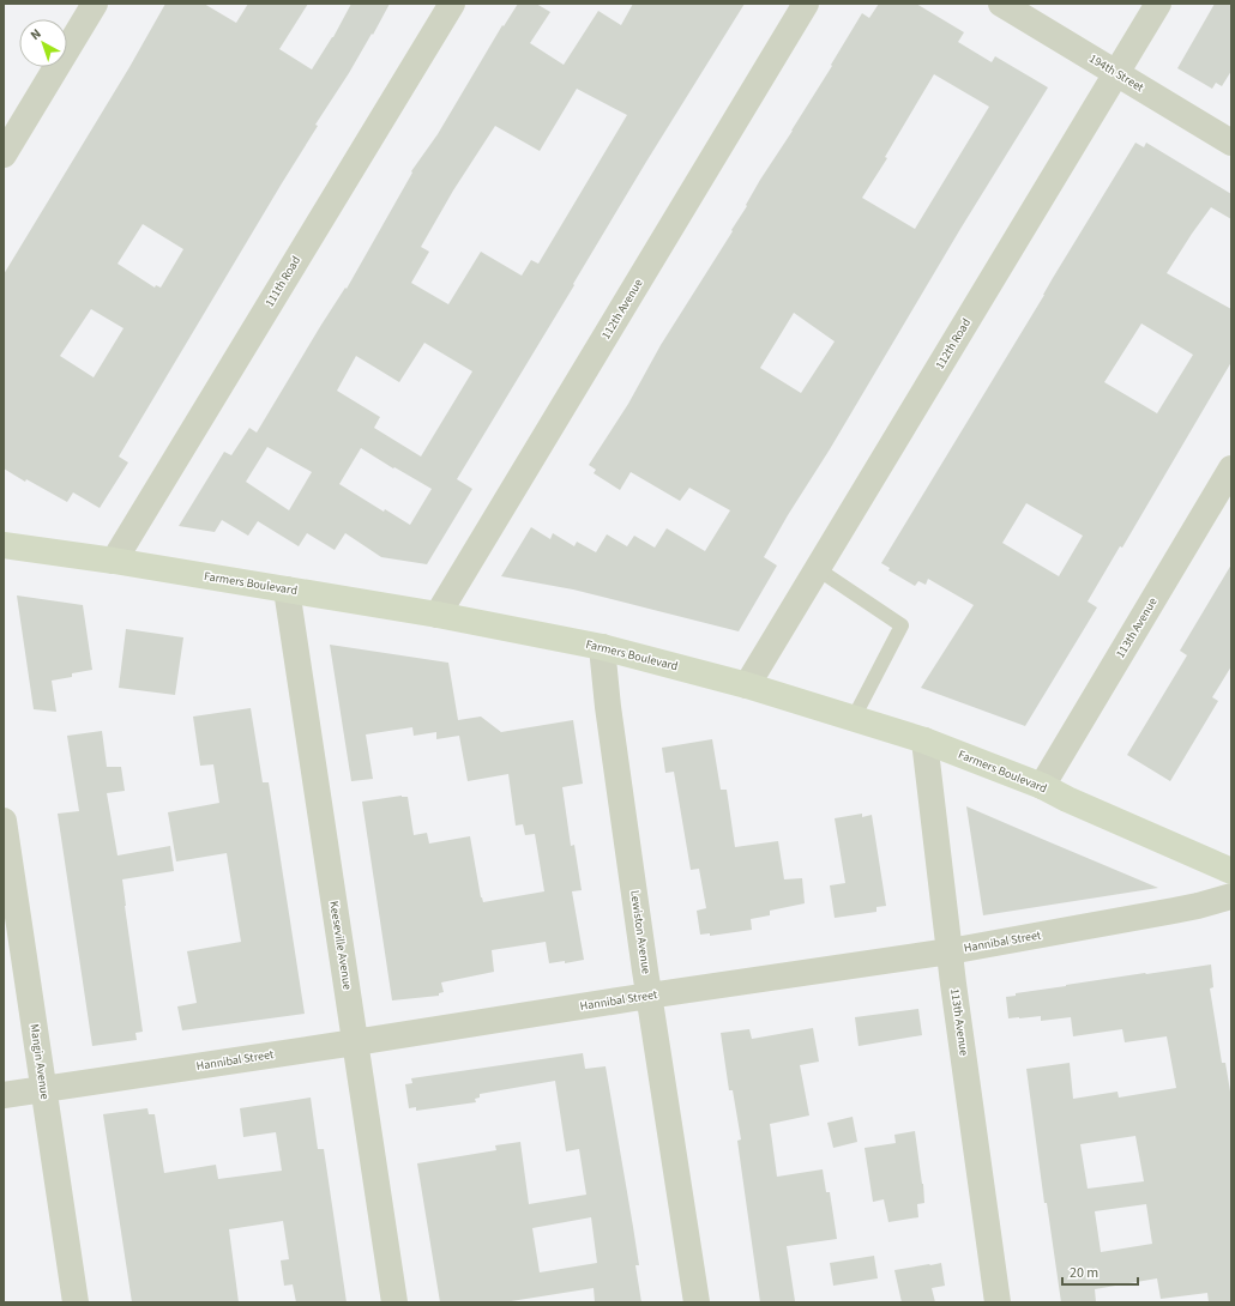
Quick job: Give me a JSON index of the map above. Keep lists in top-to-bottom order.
{
  "streets": {
    "main road": ["Farmers Boulevard"],
    "street": [
      "194th Street",
      "111th Road",
      "112th Avenue",
      "112th Road",
      "113th Avenue",
      "Lewiston Avenue",
      "Hannibal Street",
      "Keeseville Avenue",
      "Mangin Avenue"
    ]
  },
  "crossings": [
    ["194th Street", "112th Road"],
    ["111th Road", "Farmers Boulevard"],
    ["112th Avenue", "Farmers Boulevard"],
    ["112th Road", "Farmers Boulevard"],
    ["Farmers Boulevard", "113th Avenue"],
    ["Farmers Boulevard", "Lewiston Avenue"],
    ["Farmers Boulevard", "Keeseville Avenue"],
    ["113th Avenue", "Hannibal Street"],
    ["Lewiston Avenue", "Hannibal Street"],
    ["Hannibal Street", "Keeseville Avenue"],
    ["Hannibal Street", "Mangin Avenue"]
  ],
  "scale_bar": "20 m",
  "north": "top left"
}
